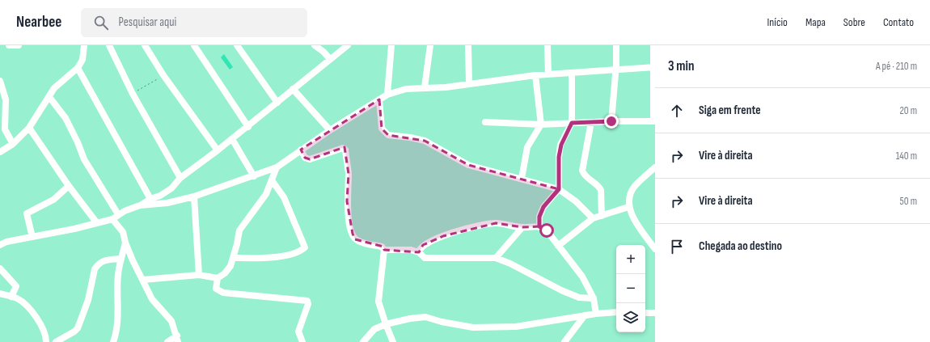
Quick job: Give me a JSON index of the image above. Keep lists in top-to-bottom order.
{
  "page": {
    "header": "Nearbee",
    "search": "Pesquisar aqui",
    "nav": [
      "Início",
      "Mapa",
      "Sobre",
      "Contato"
    ],
    "heading": ["3 min", "A pé · 210 m"],
    "list": [
      ["Siga em frente", "20 m"],
      ["Vire à direita", "140 m"],
      ["Vire à direita", "50 m"],
      "Chegada ao destino"
    ],
    "map_buttons": ["+", "−"]
  }
}
